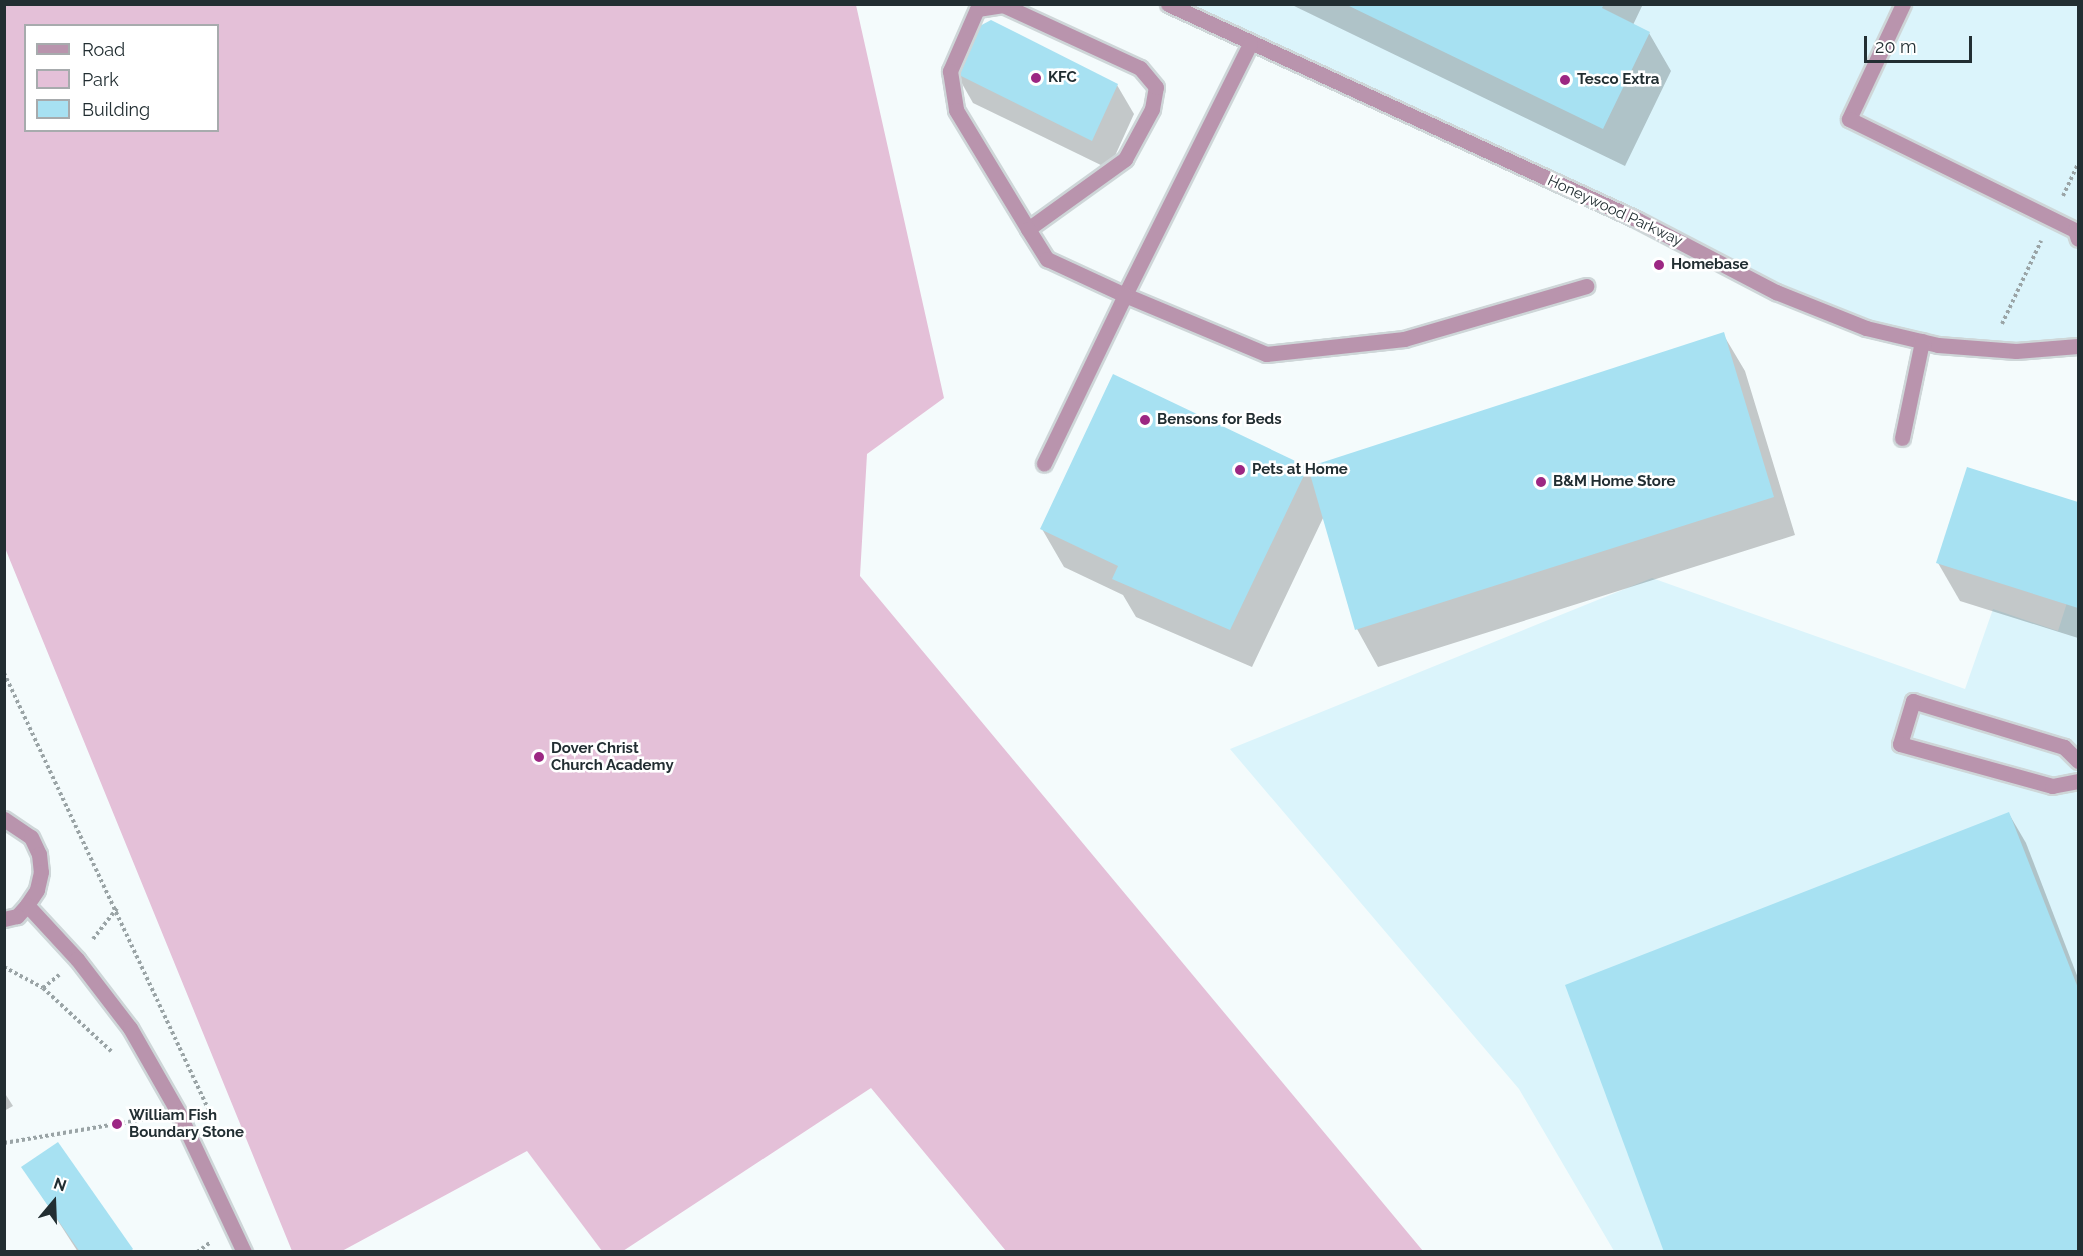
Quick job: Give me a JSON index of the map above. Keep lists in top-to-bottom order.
{
  "streets": {
    "street": ["Honeywood Parkway"]
  },
  "places": [
    "KFC",
    "Tesco Extra",
    "Homebase",
    "Bensons for Beds",
    "Pets at Home",
    "B&M Home Store",
    "Dover Christ Church Academy",
    "William Fish Boundary Stone"
  ],
  "legend": ["Road", "Park", "Building"],
  "scale_bar": "20 m",
  "north": "top"
}
